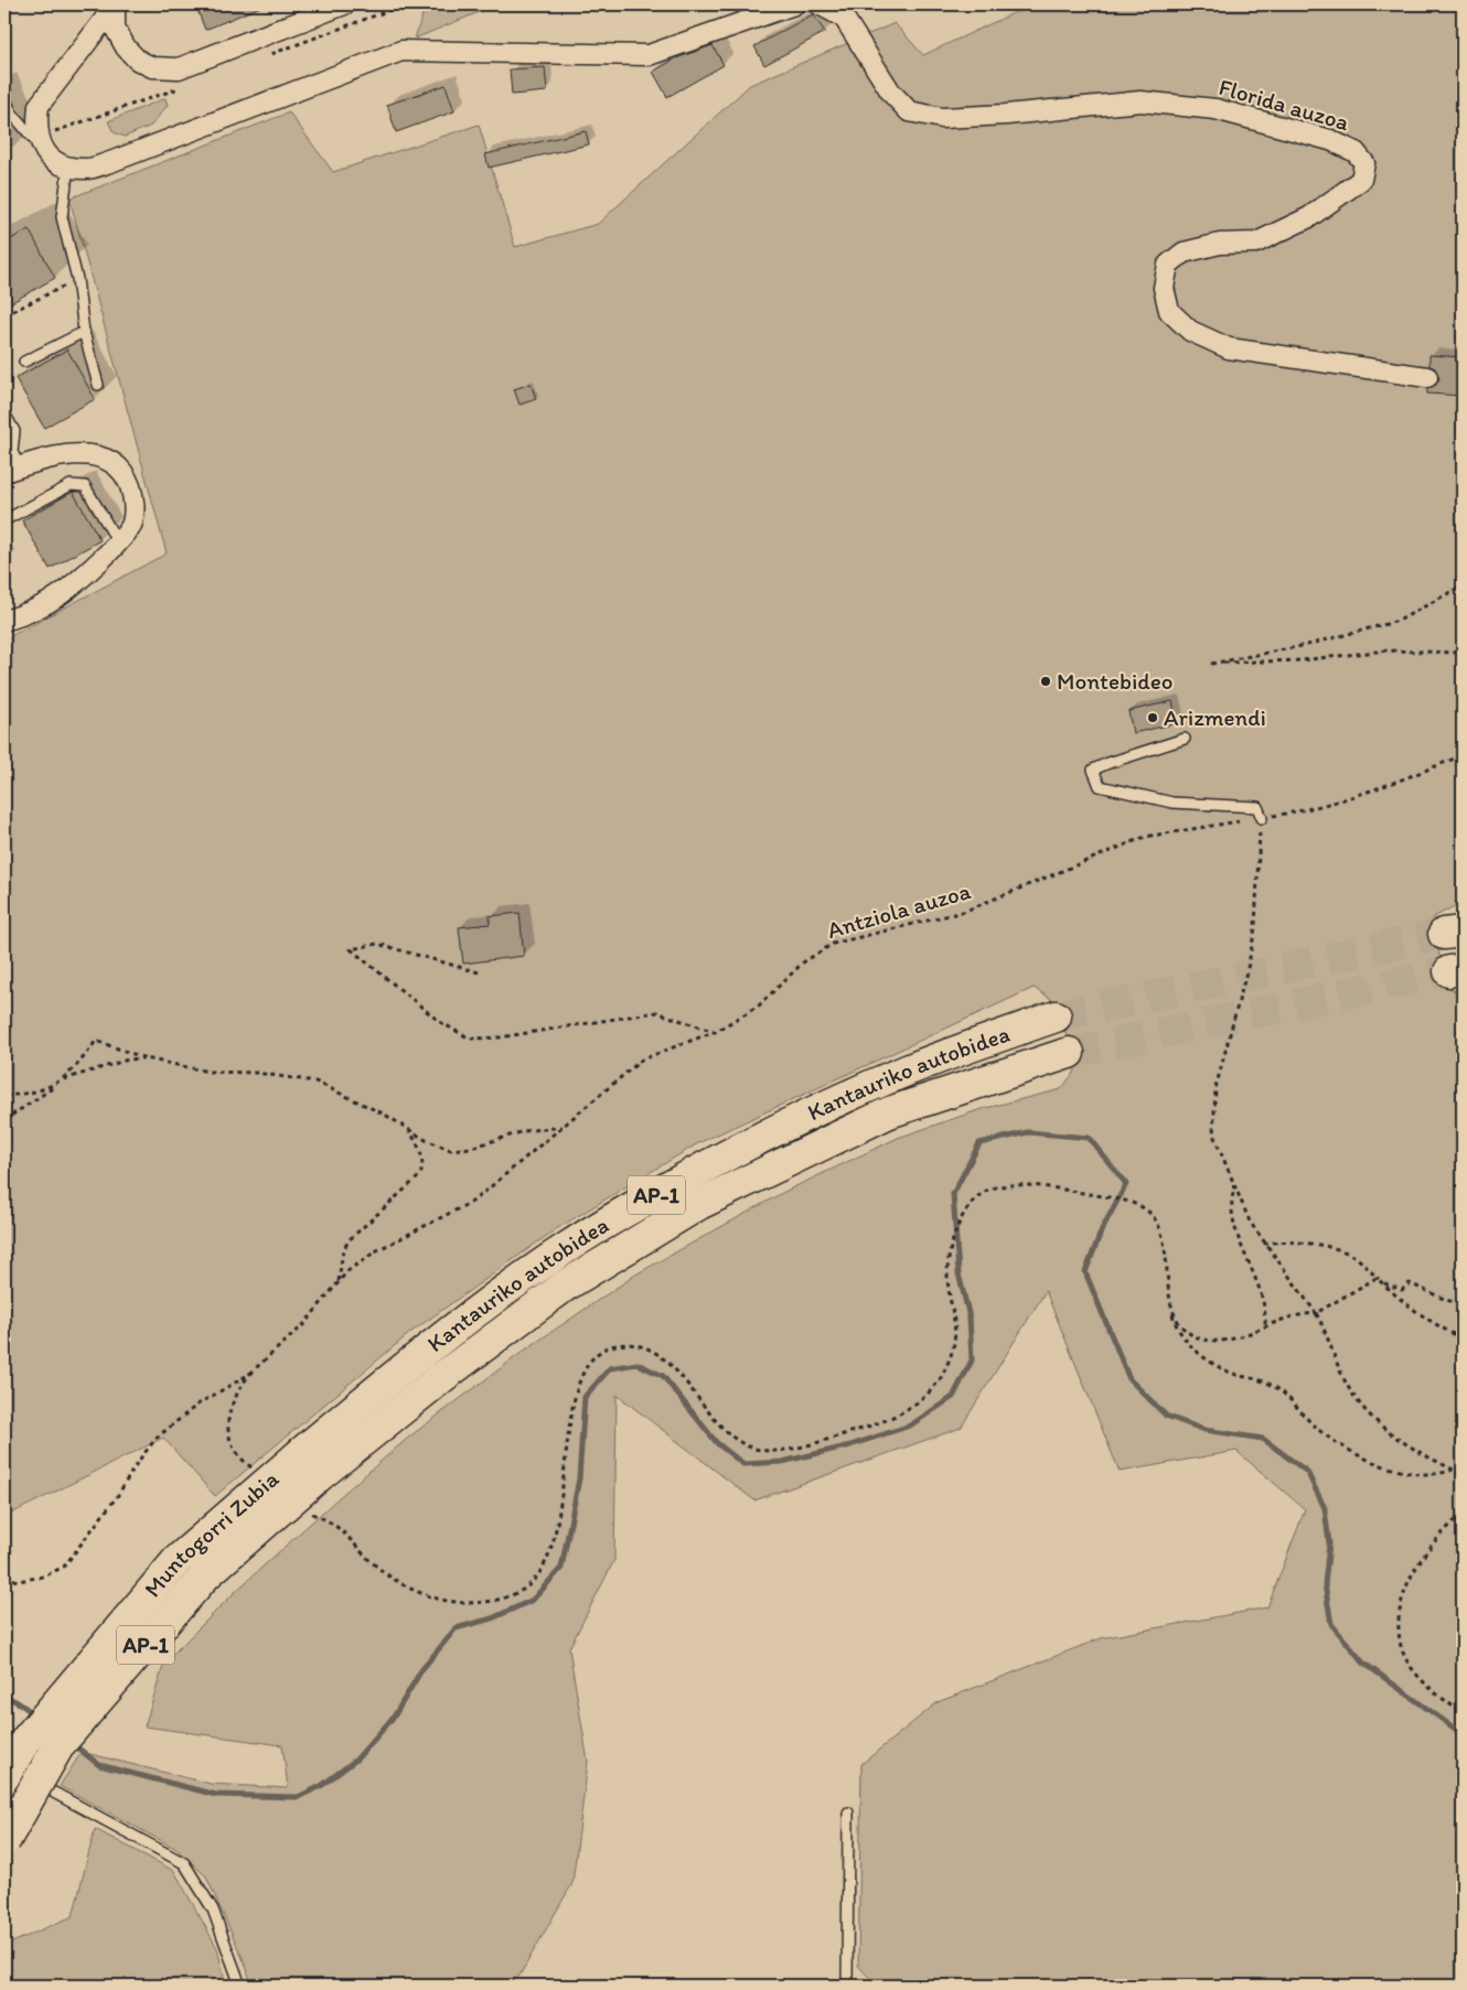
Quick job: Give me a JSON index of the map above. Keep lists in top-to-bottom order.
{
  "streets": {
    "highway": ["Kantauriko autobidea", "AP-1", "Muntogorri Zubia"],
    "street": ["Florida auzoa"],
    "path": ["Antziola auzoa"]
  },
  "crossings": [
    ["Kantauriko autobidea", "Muntogorri Zubia"]
  ],
  "places": ["Montebideo", "Arizmendi"]
}
